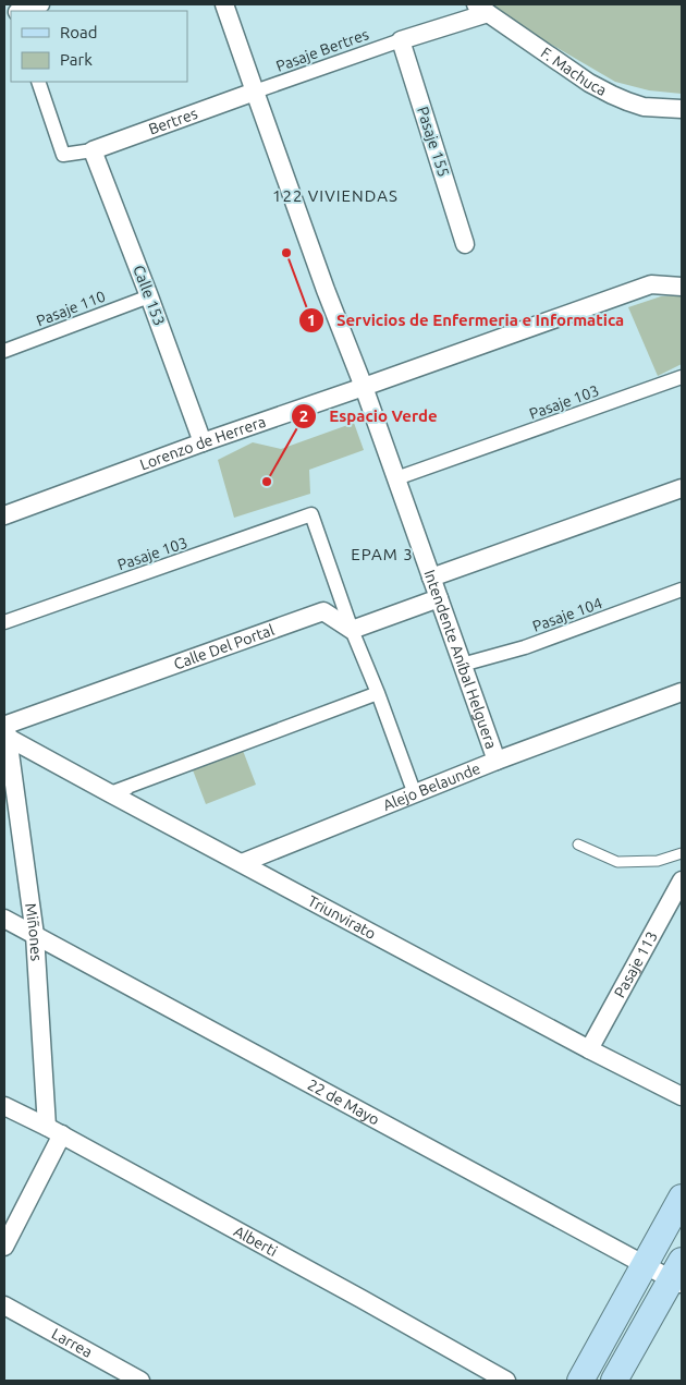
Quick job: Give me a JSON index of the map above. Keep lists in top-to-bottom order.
{
  "streets": {
    "street": [
      "Pasaje Bertres",
      "F. Machuca",
      "Bertres",
      "Pasaje 155",
      "Calle 153",
      "Pasaje 110",
      "Pasaje 103",
      "Lorenzo de Herrera",
      "Pasaje 104",
      "Calle Del Portal",
      "Intendente Aníbal Helguera",
      "Alejo Belaunde",
      "Triunvirato",
      "Miñones",
      "Pasaje 113",
      "22 de Mayo",
      "Alberti",
      "Larrea"
    ]
  },
  "crossings": [
    ["Pasaje Bertres", "Bertres"],
    ["Pasaje Bertres", "Pasaje 155"],
    ["Pasaje Bertres", "Intendente Aníbal Helguera"],
    ["Bertres", "Calle 153"],
    ["Bertres", "Intendente Aníbal Helguera"],
    ["Calle 153", "Pasaje 110"],
    ["Calle 153", "Lorenzo de Herrera"],
    ["Pasaje 103", "Calle Del Portal"],
    ["Pasaje 103", "Intendente Aníbal Helguera"],
    ["Lorenzo de Herrera", "Intendente Aníbal Helguera"],
    ["Pasaje 104", "Intendente Aníbal Helguera"],
    ["Calle Del Portal", "Triunvirato"],
    ["Calle Del Portal", "Miñones"],
    ["Intendente Aníbal Helguera", "Alejo Belaunde"],
    ["Alejo Belaunde", "Triunvirato"],
    ["Triunvirato", "Miñones"],
    ["Triunvirato", "Pasaje 113"],
    ["Miñones", "22 de Mayo"],
    ["Miñones", "Alberti"]
  ],
  "districts": ["122 VIVIENDAS", "EPAM 3"],
  "places": ["Servicios de Enfermeria e Informatica", "Espacio Verde"],
  "legend": ["Road", "Park"]
}
